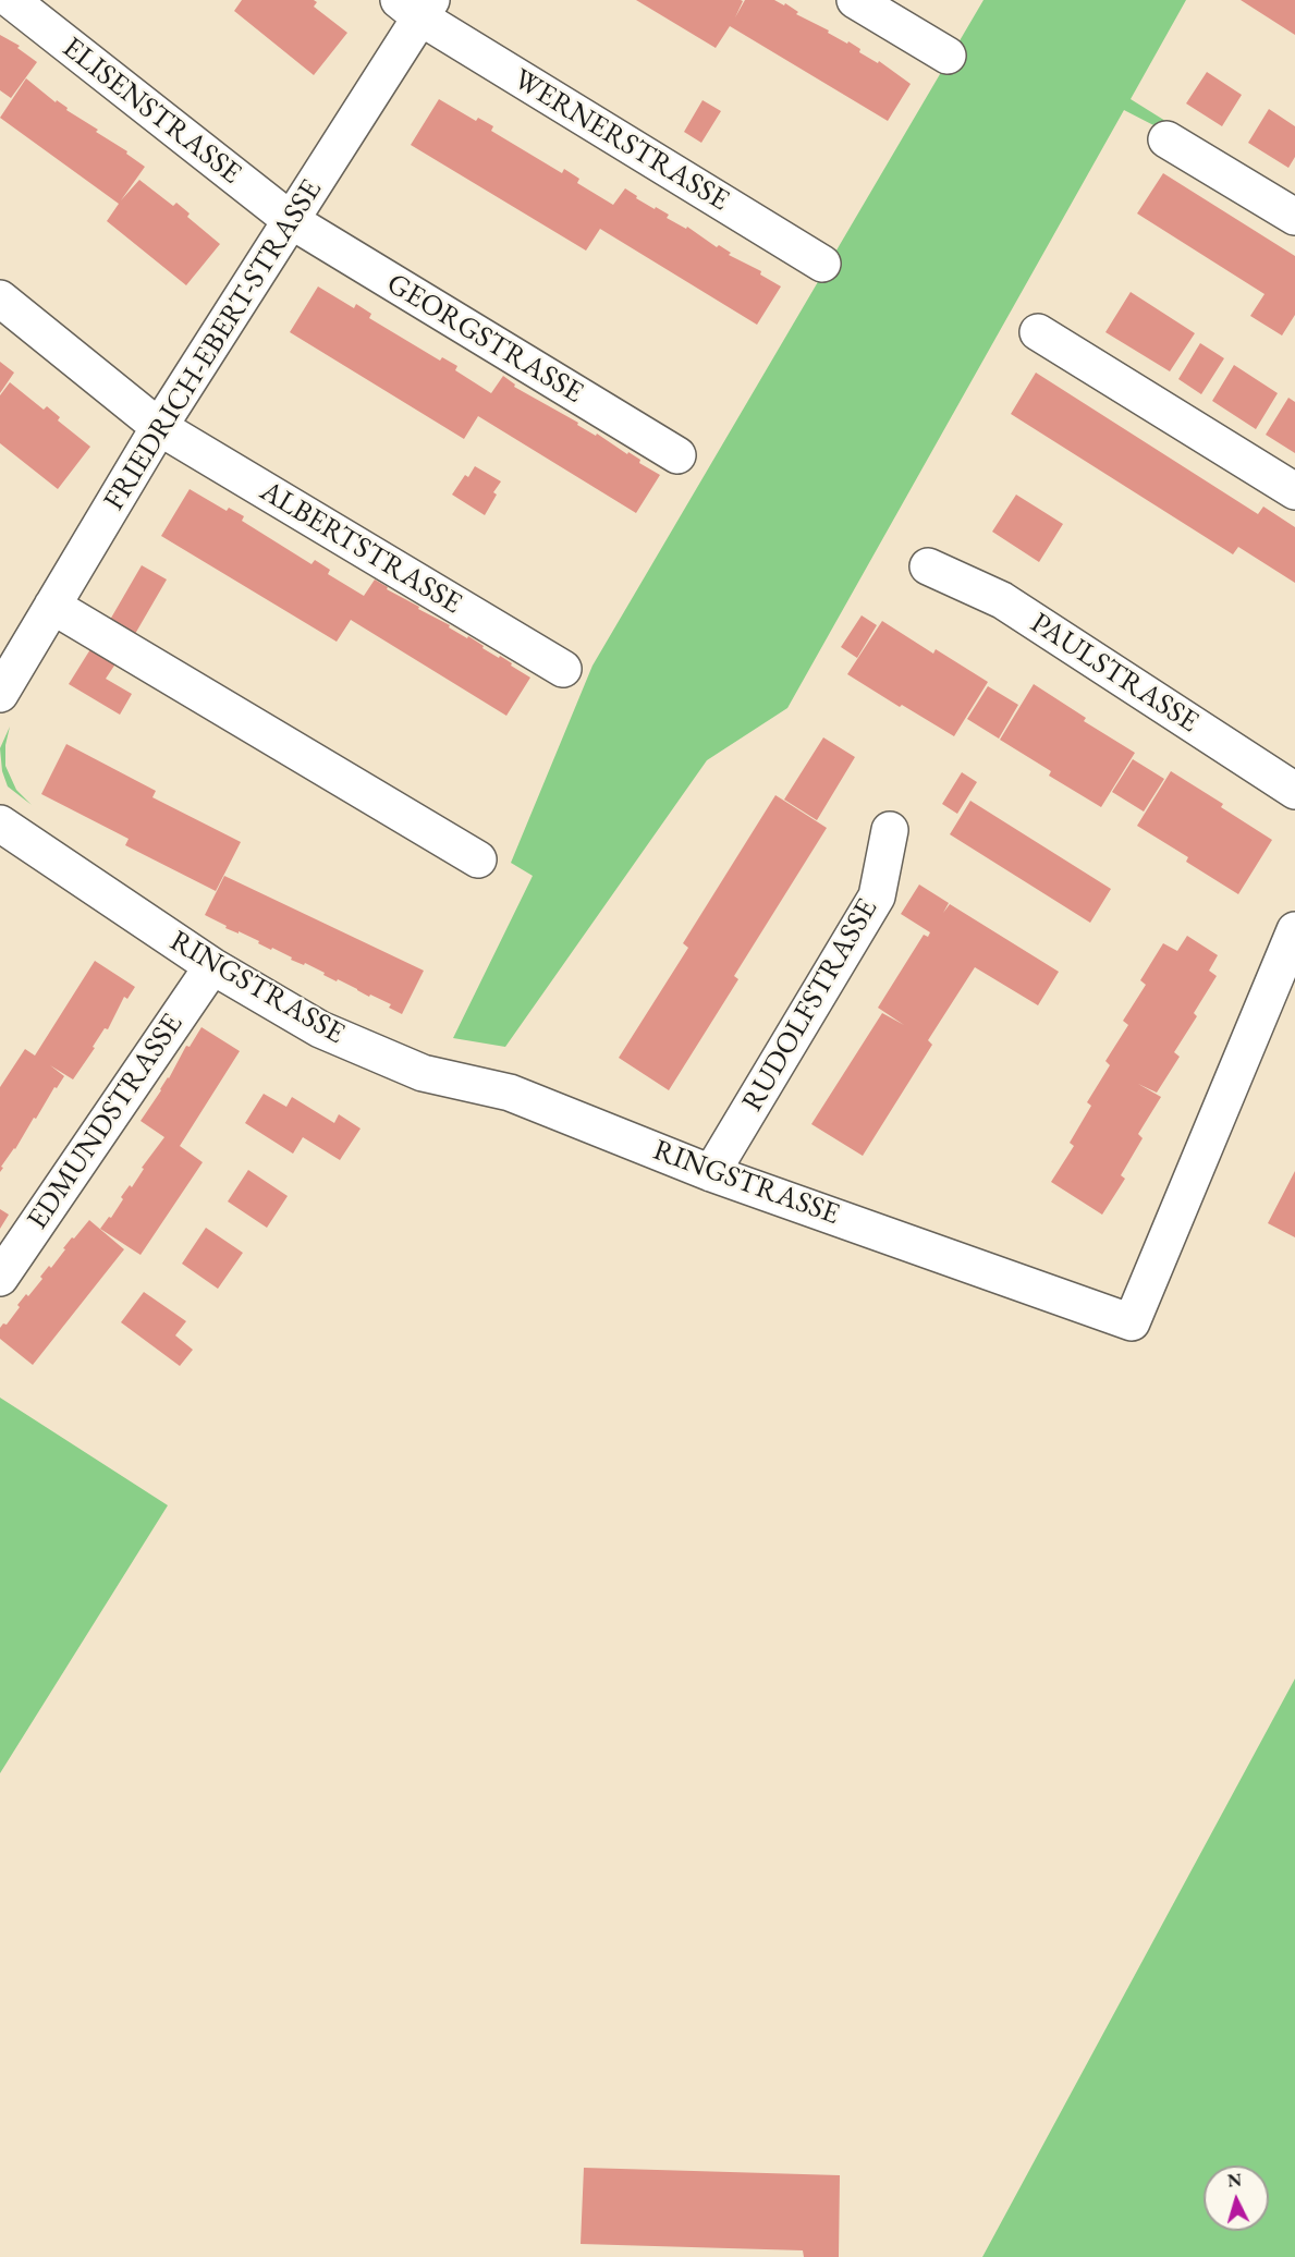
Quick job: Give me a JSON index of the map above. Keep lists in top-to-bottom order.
{
  "streets": {
    "street": [
      "ELISENSTRASSE",
      "WERNERSTRASSE",
      "GEORGSTRASSE",
      "FRIEDRICH-EBERT-STRASSE",
      "ALBERTSTRASSE",
      "PAULSTRASSE",
      "RINGSTRASSE",
      "RUDOLFSTRASSE",
      "EDMUNDSTRASSE"
    ]
  },
  "crossings": [
    ["ELISENSTRASSE", "GEORGSTRASSE"],
    ["ELISENSTRASSE", "FRIEDRICH-EBERT-STRASSE"],
    ["WERNERSTRASSE", "FRIEDRICH-EBERT-STRASSE"],
    ["GEORGSTRASSE", "FRIEDRICH-EBERT-STRASSE"],
    ["FRIEDRICH-EBERT-STRASSE", "ALBERTSTRASSE"],
    ["RINGSTRASSE", "RUDOLFSTRASSE"],
    ["RINGSTRASSE", "EDMUNDSTRASSE"]
  ],
  "north": "top"
}
